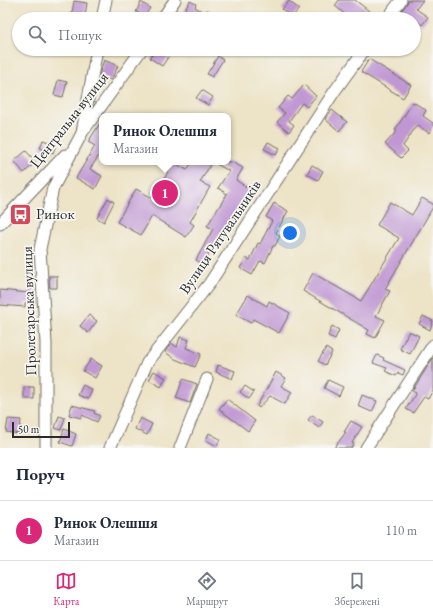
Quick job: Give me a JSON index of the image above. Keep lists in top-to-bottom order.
{
  "streets": {
    "street": ["Центральна вулиця", "Вулиця Рятувальників", "Пролетарська вулиця"]
  },
  "crossings": [
    ["Центральна вулиця", "Пролетарська вулиця"]
  ],
  "places": {
    "bus stop": ["Ринок"]
  },
  "scale_bar": "50 m",
  "page": {
    "search": "Пошук",
    "popup": ["Ринок Олешшя", "Магазин"],
    "pins": "1",
    "scale": "50 m",
    "heading": "Поруч",
    "list": [
      {
        "mark": "1",
        "name": "Ринок Олешшя",
        "note": "Магазин",
        "value": "110 m"
      }
    ],
    "nav": ["Карта", "Маршрут", "Збережені"]
  }
}
